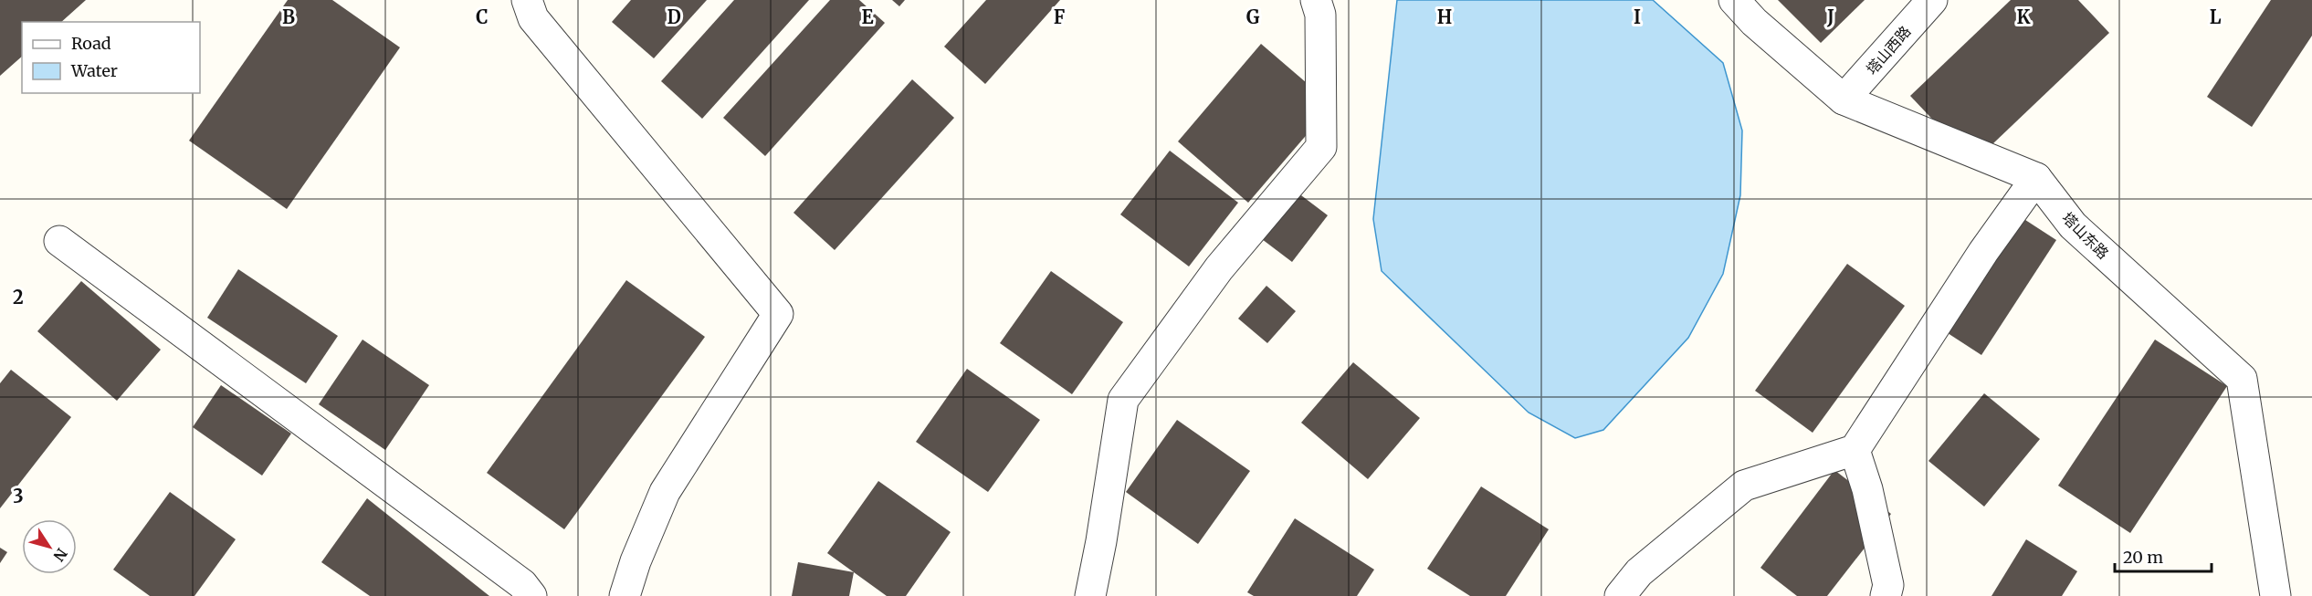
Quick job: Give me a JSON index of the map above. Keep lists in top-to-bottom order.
{
  "streets": {
    "street": ["塔山西路", "塔山东路"]
  },
  "legend": ["Road", "Water"],
  "scale_bar": "20 m",
  "north": "bottom right",
  "grid": {
    "columns": [
      "B",
      "C",
      "D",
      "E",
      "F",
      "G",
      "H",
      "I",
      "J",
      "K",
      "L"
    ],
    "rows": ["2", "3"]
  }
}
